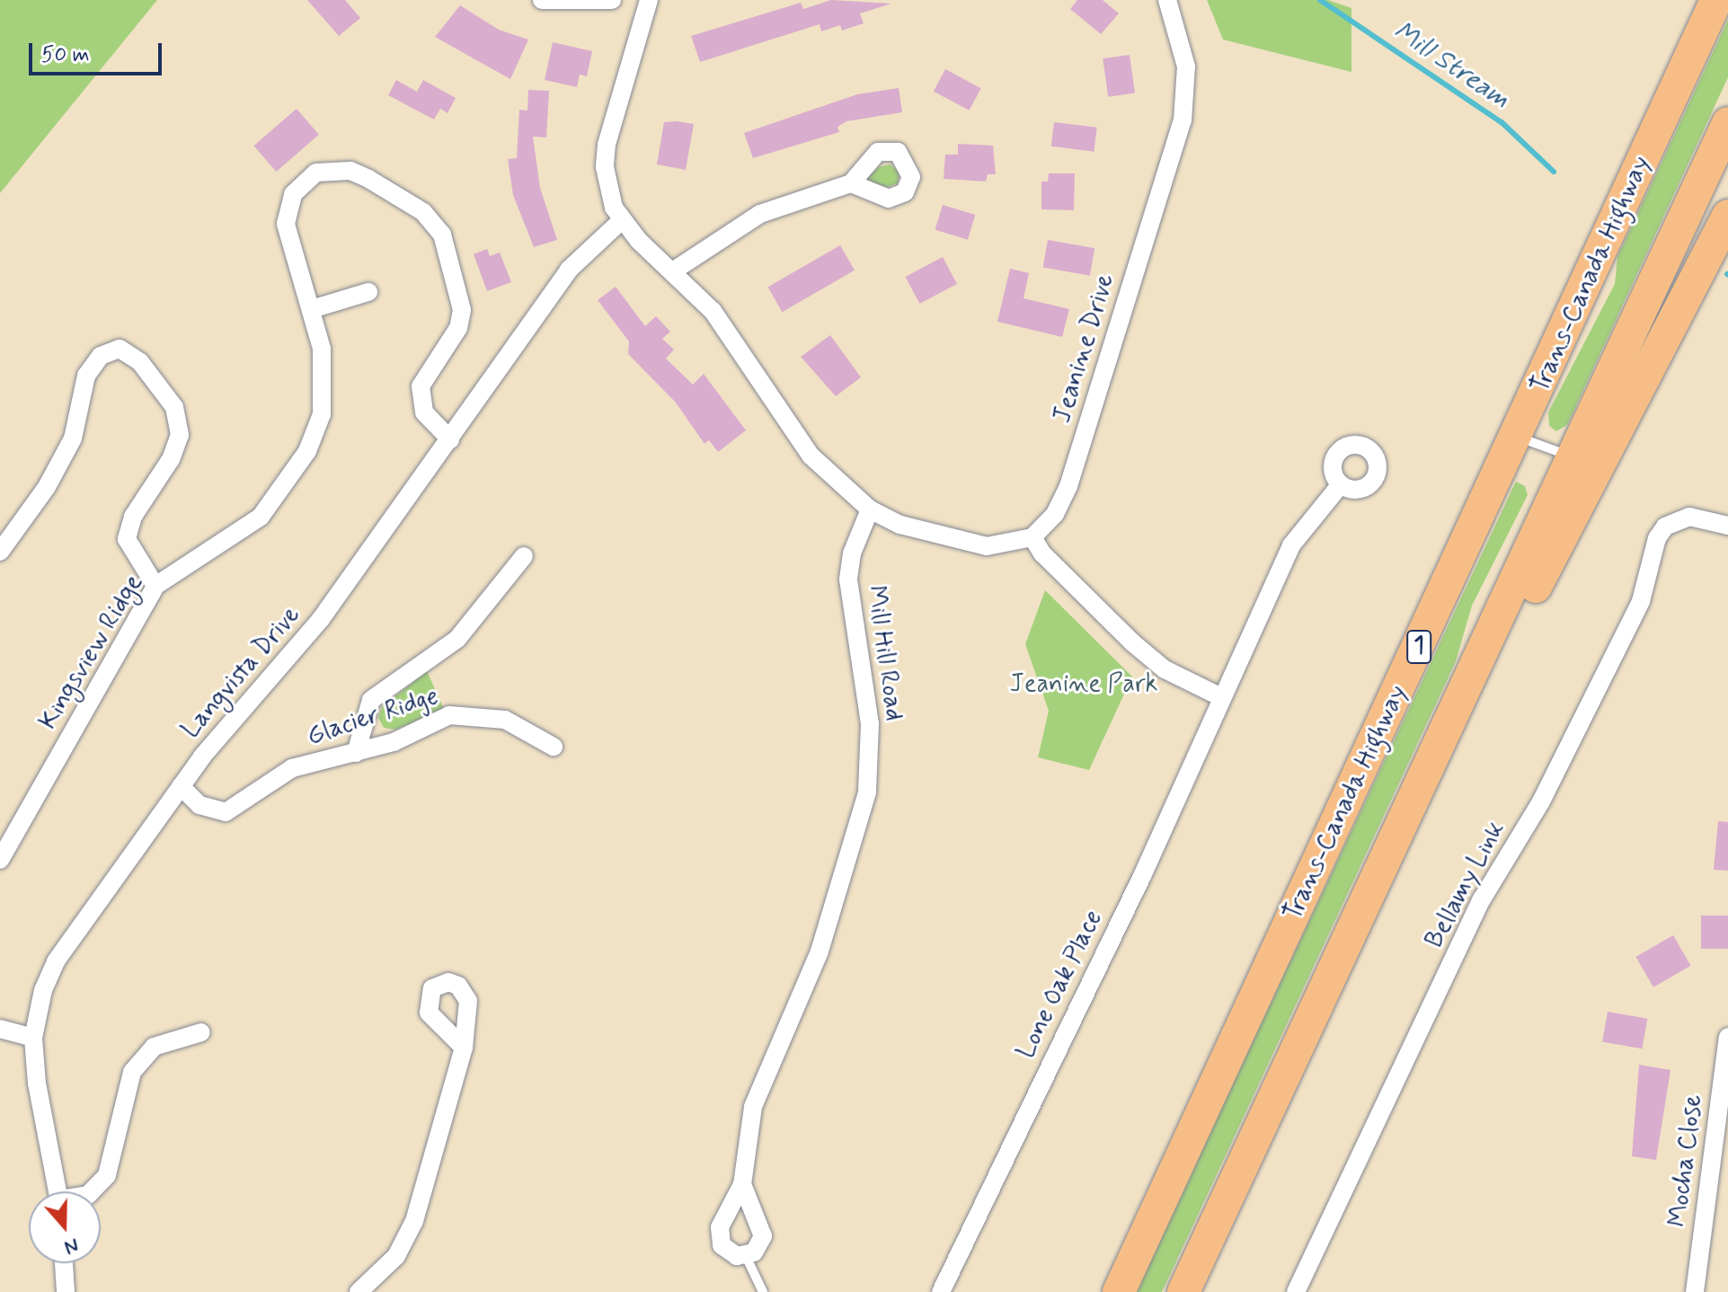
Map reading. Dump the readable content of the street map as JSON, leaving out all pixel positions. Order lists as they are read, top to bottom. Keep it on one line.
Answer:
{"streets":{"highway":["Trans-Canada Highway","1"],"street":["Jeanine Drive","Kingsview Ridge","Mill Hill Road","Langvista Drive","Glacier Ridge","Bellamy Link","Lone Oak Place","Mocha Close"]},"crossings":[["Kingsview Ridge","Langvista Drive"],["Langvista Drive","Glacier Ridge"]],"water":["Mill Stream"],"parks":["Jeanine Park"],"scale_bar":"50 m","north":"bottom"}
